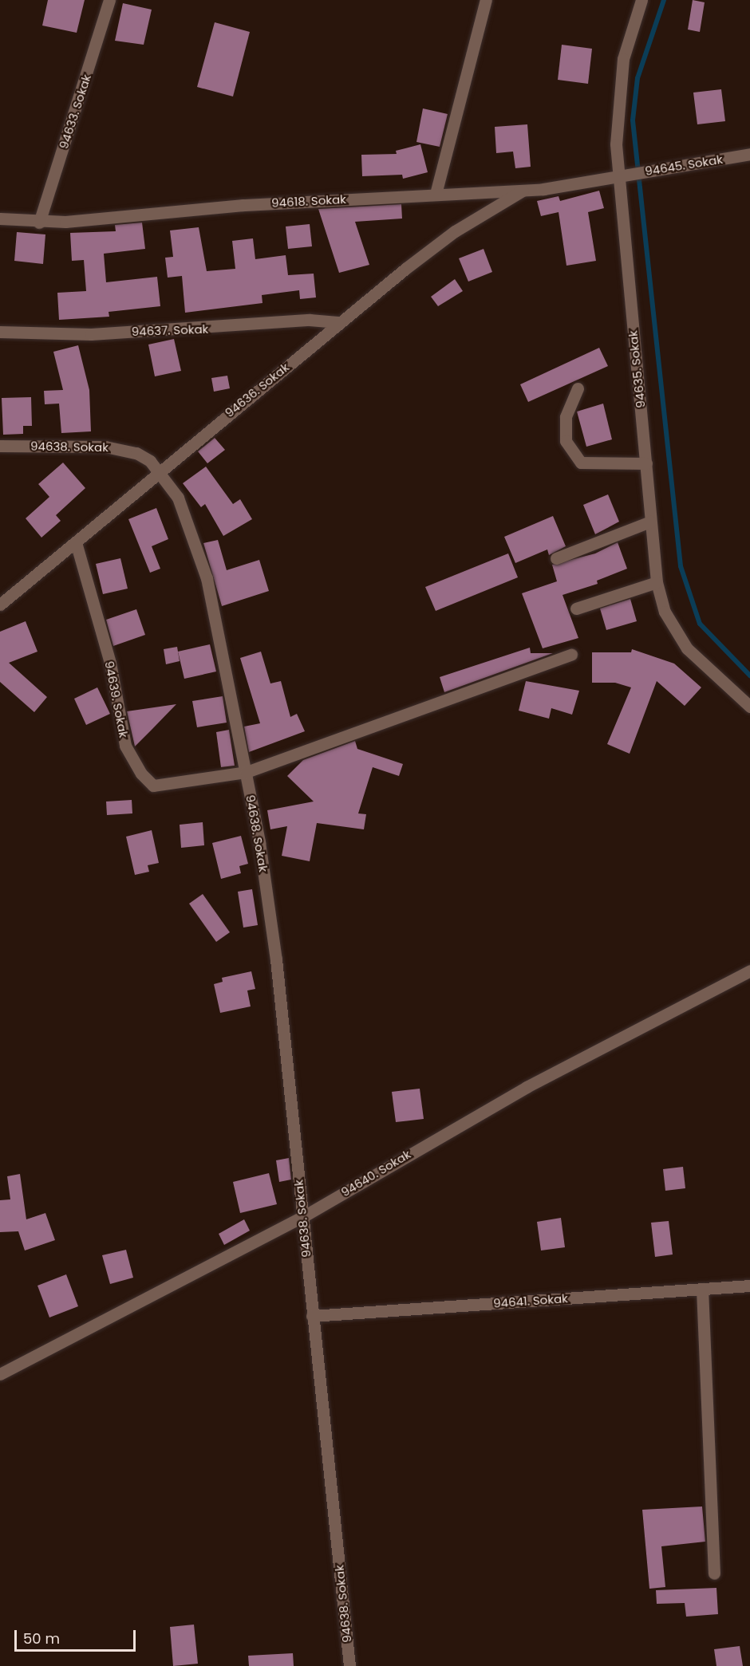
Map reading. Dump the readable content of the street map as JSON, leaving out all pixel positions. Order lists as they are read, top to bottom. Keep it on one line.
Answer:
{"streets":{"street":["94633. Sokak","94645. Sokak","94618. Sokak","94637. Sokak","94635. Sokak","94636. Sokak","94638. Sokak","94639. Sokak","94640. Sokak","94641. Sokak"]},"crossings":[["94633. Sokak","94618. Sokak"],["94645. Sokak","94618. Sokak"],["94645. Sokak","94635. Sokak"],["94618. Sokak","94635. Sokak"],["94618. Sokak","94636. Sokak"],["94637. Sokak","94636. Sokak"],["94636. Sokak","94638. Sokak"],["94636. Sokak","94639. Sokak"],["94638. Sokak","94639. Sokak"],["94638. Sokak","94640. Sokak"],["94638. Sokak","94641. Sokak"]],"scale_bar":"50 m"}
